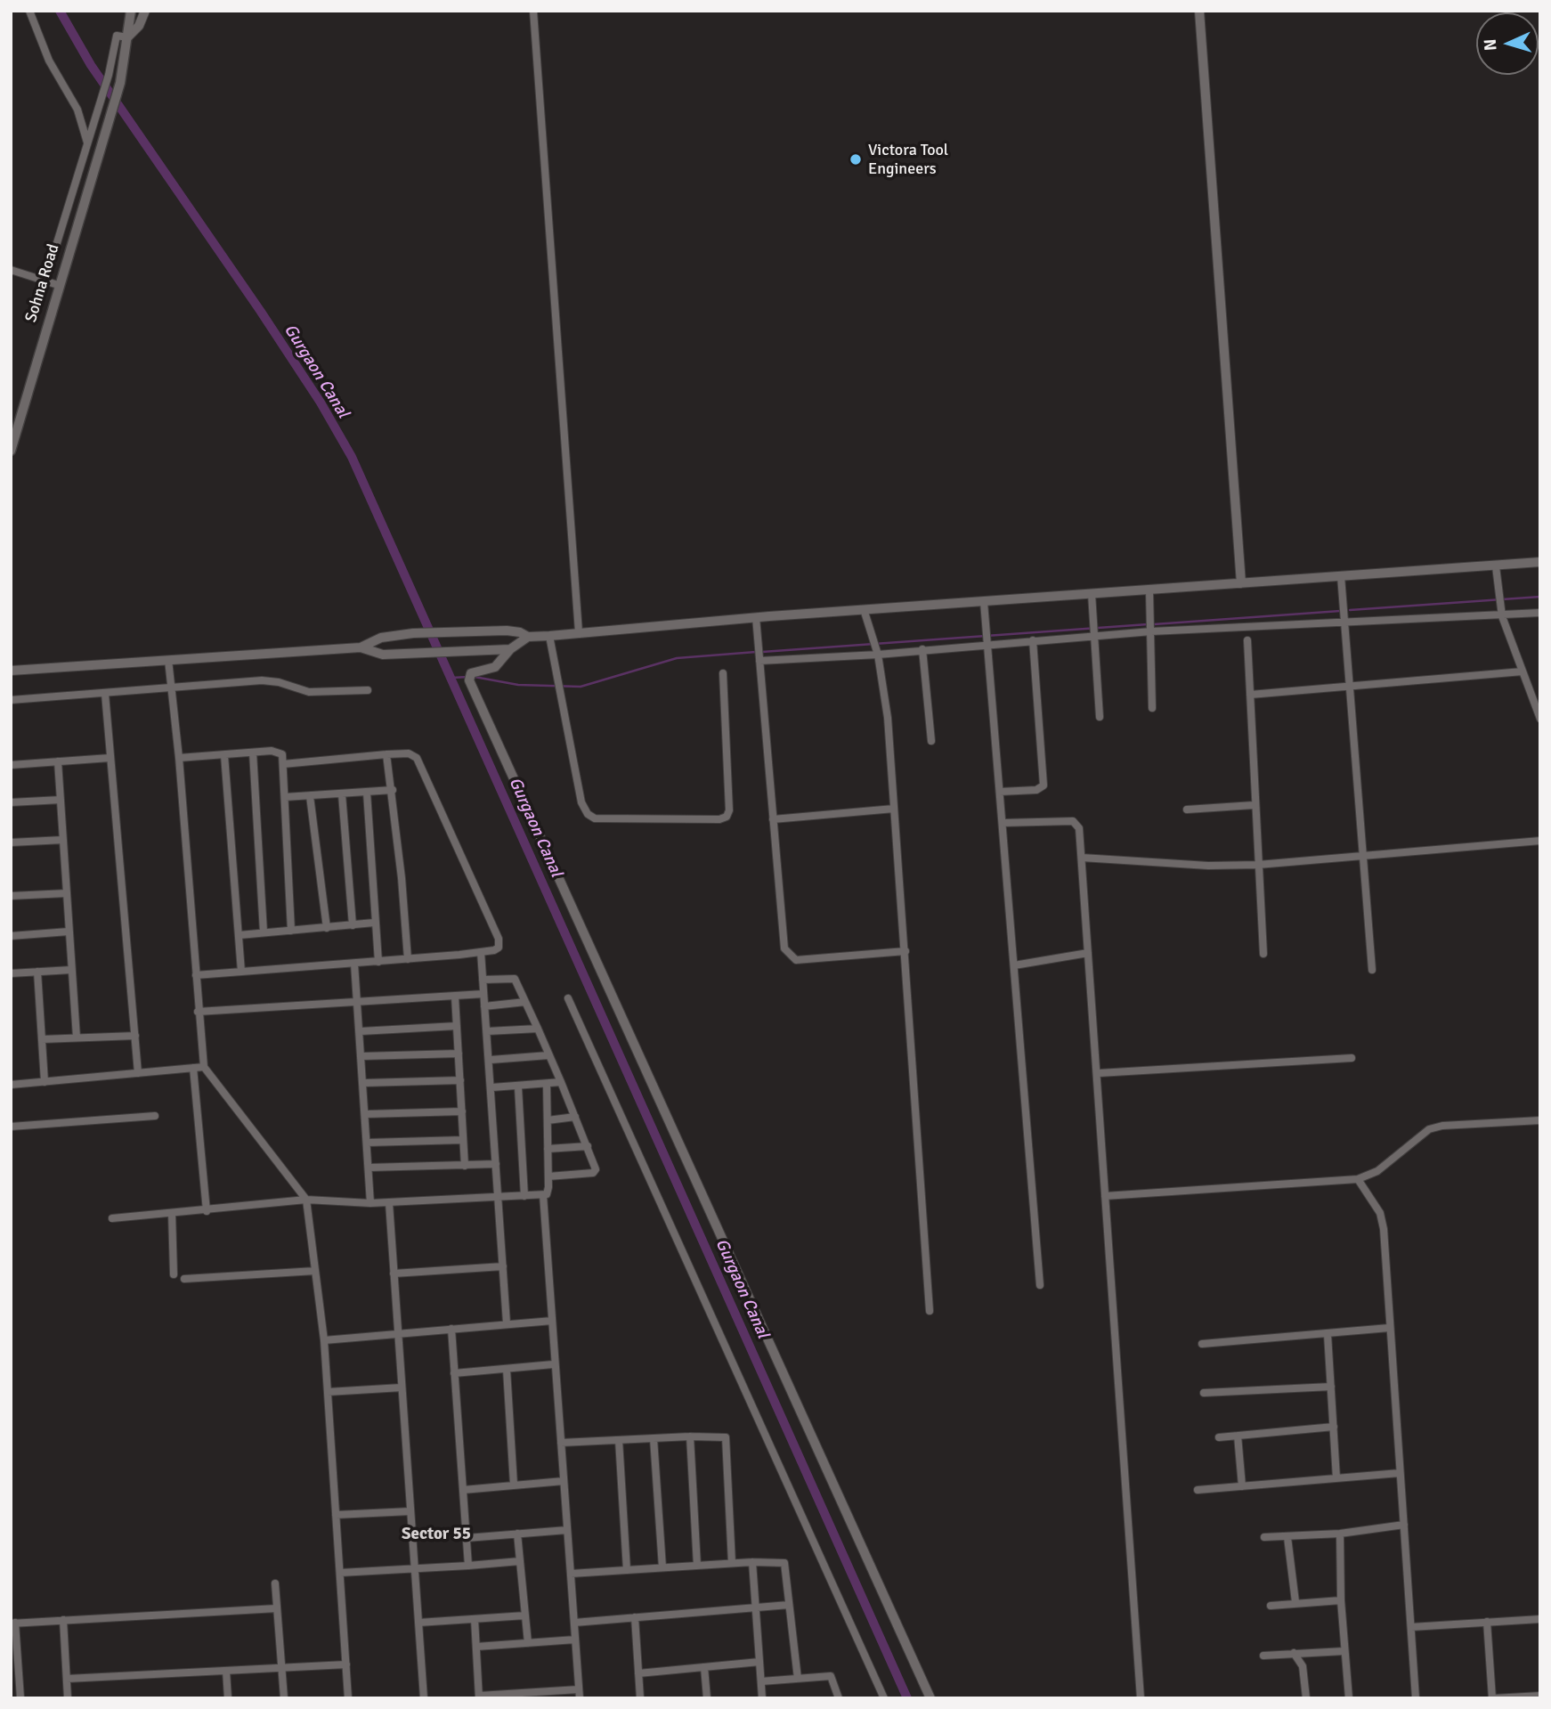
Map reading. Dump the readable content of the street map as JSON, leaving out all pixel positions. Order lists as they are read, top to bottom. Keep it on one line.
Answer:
{"streets":{"main road":["Sohna Road"]},"districts":["Sector 55"],"water":["Gurgaon Canal"],"places":["Victora Tool Engineers"],"north":"left"}
